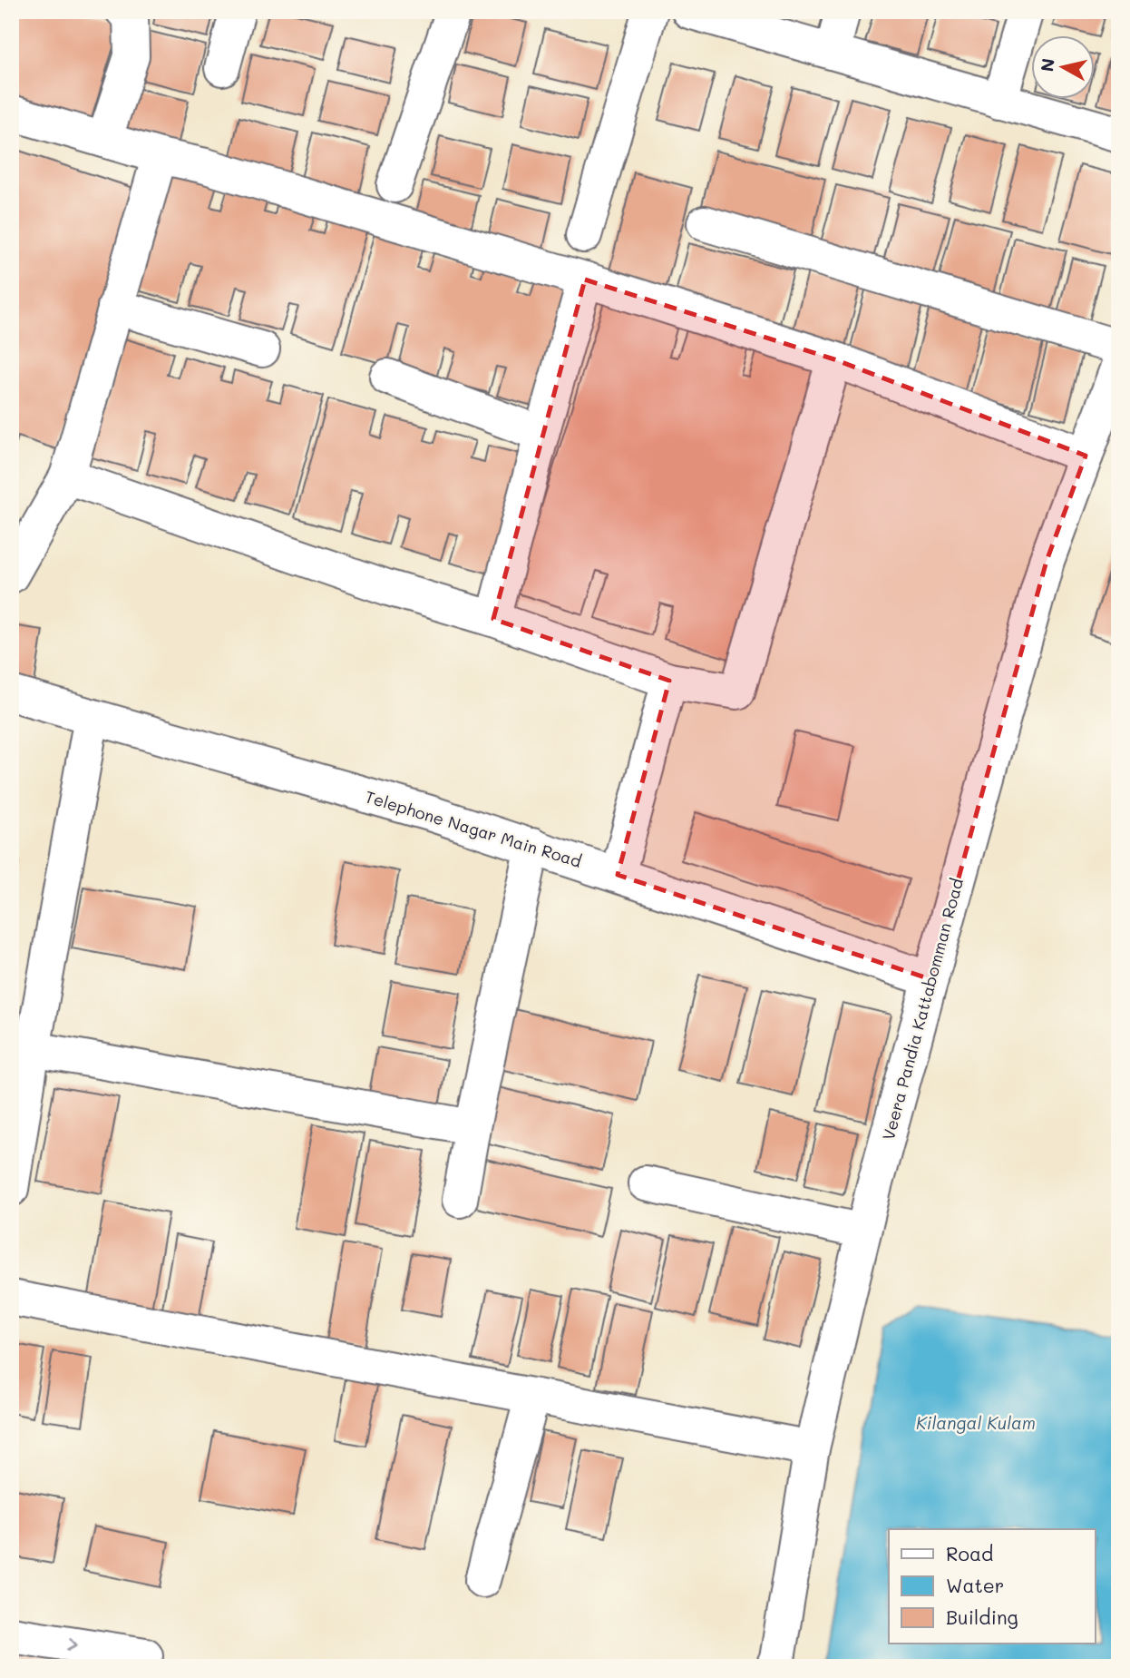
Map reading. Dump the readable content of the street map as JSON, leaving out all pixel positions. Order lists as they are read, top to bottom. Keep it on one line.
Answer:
{"streets":{"street":["Telephone Nagar Main Road","Veera Pandia Kattabomman Road"]},"crossings":[["Telephone Nagar Main Road","Veera Pandia Kattabomman Road"]],"water":["Kilangal Kulam"],"legend":["Road","Water","Building"],"north":"left"}
